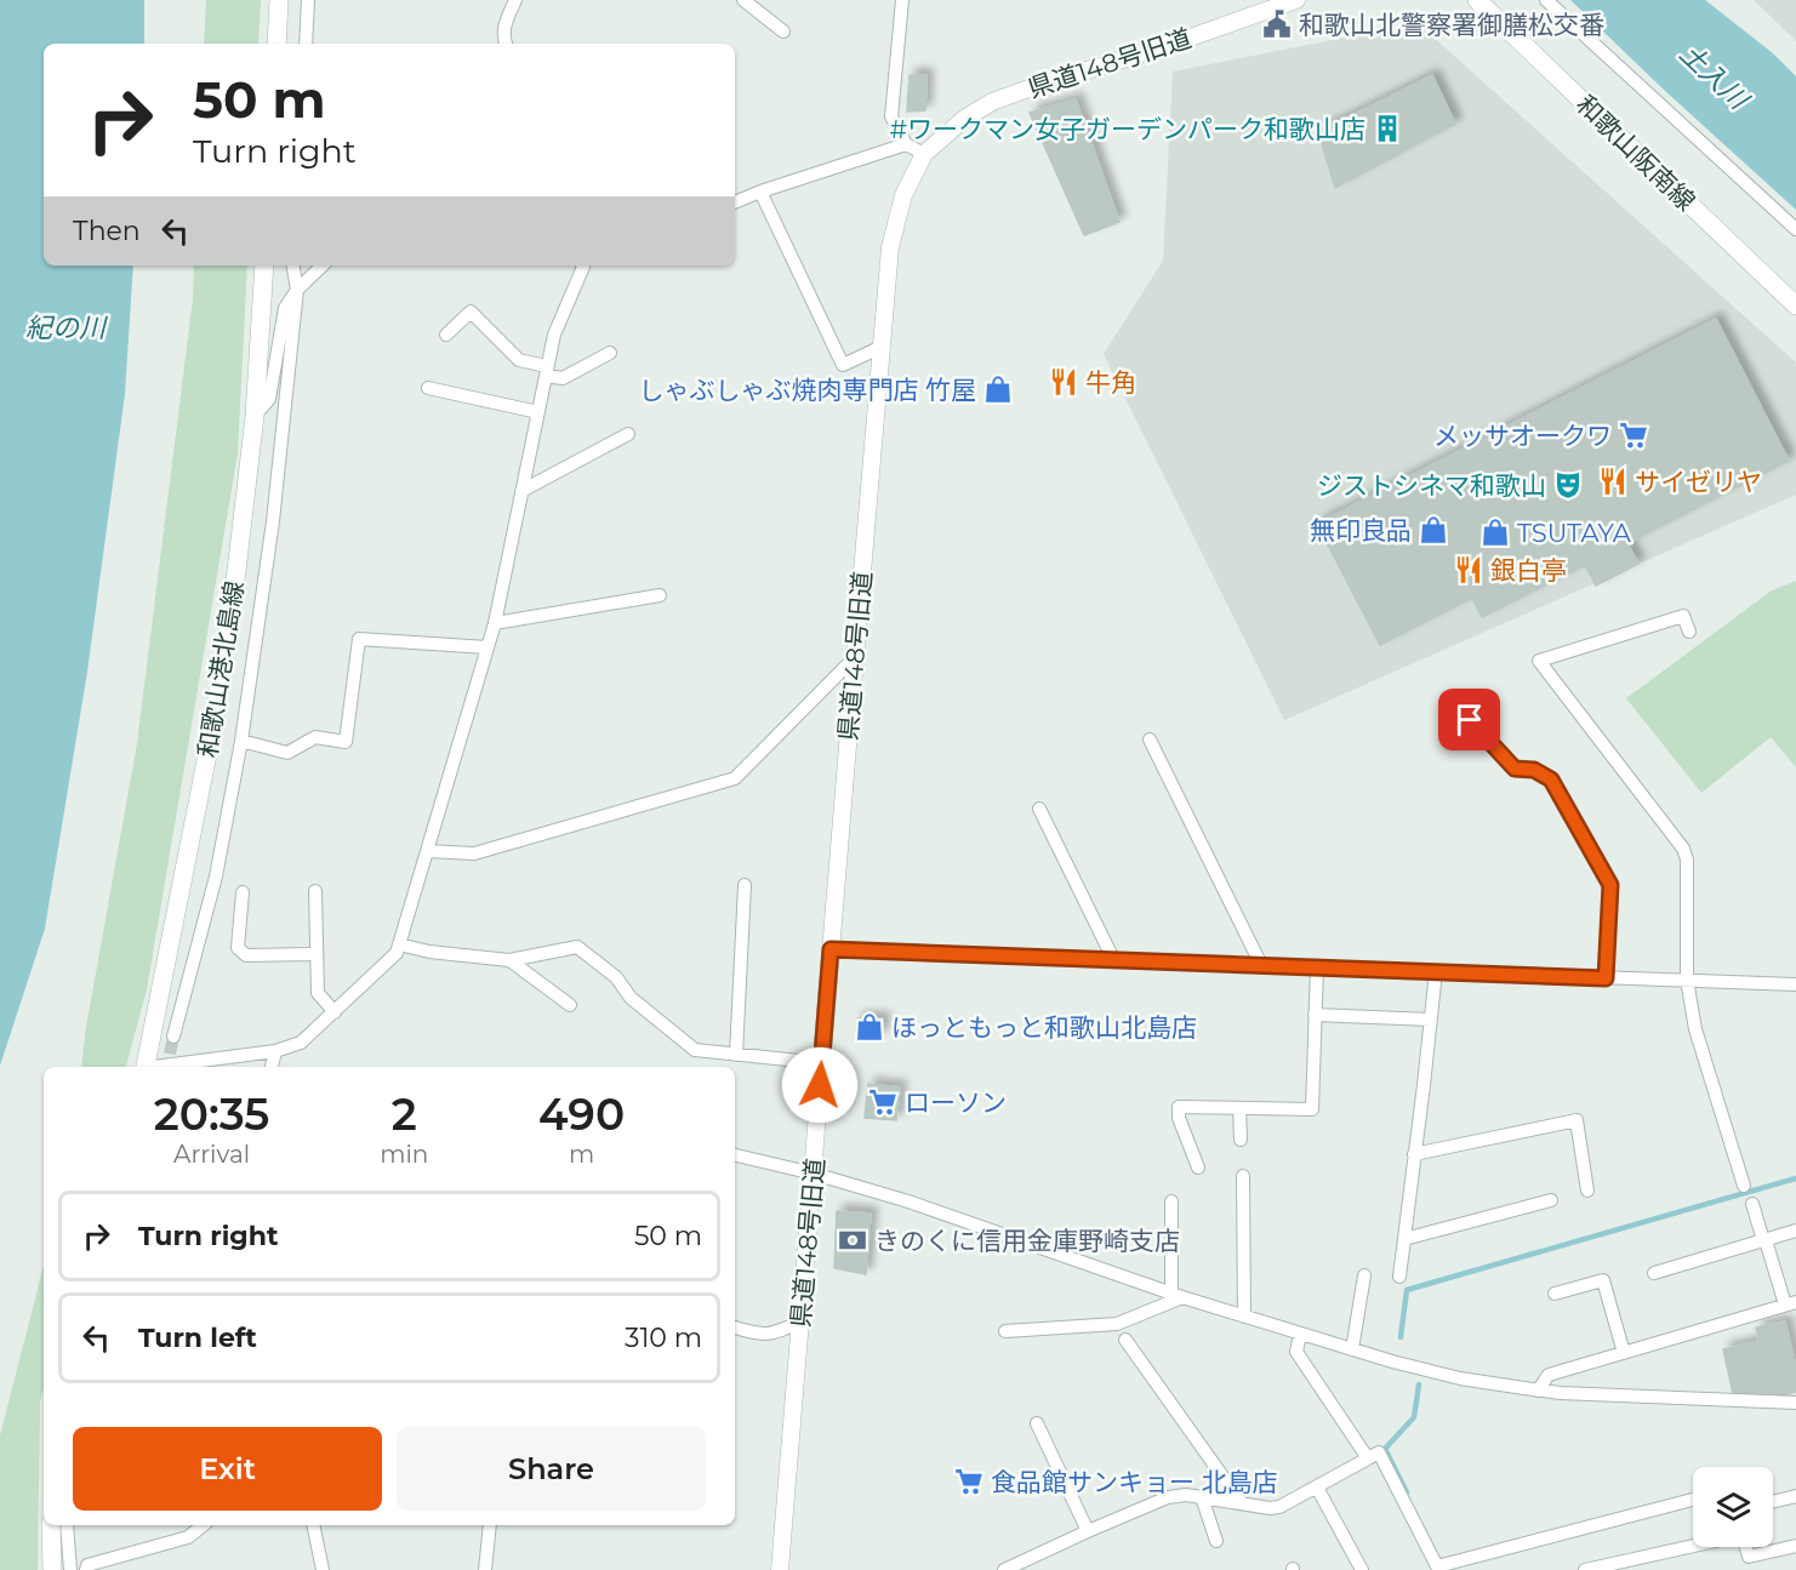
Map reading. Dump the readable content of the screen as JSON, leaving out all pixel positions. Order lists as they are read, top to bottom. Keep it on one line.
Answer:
{"streets":{"main road":["和歌山阪南線","和歌山港北島線"],"street":["県道148号旧道"]},"water":["土入川","紀の川"],"places":{"public building":["和歌山北警察署御膳松交番"],"building":["#ワークマン女子ガーデンパーク和歌山店"],"restaurant":["牛角","サイゼリヤ","銀白亭"],"shop":["しゃぶしゃぶ焼肉専門店 竹屋","無印良品","TSUTAYA","ほっともっと和歌山北島店"],"supermarket":["メッサオークワ","ローソン","食品館サンキョー 北島店"],"theatre":["ジストシネマ和歌山"],"bank":["きのくに信用金庫野崎支店"]},"page":{"turn":["50 m","Turn right"],"then":"Then","eta":["20:35","Arrival","2","min","490","m"],"list":[{"name":"Turn right","value":"50 m"},{"name":"Turn left","value":"310 m"}],"buttons":["Exit","Share"]}}
